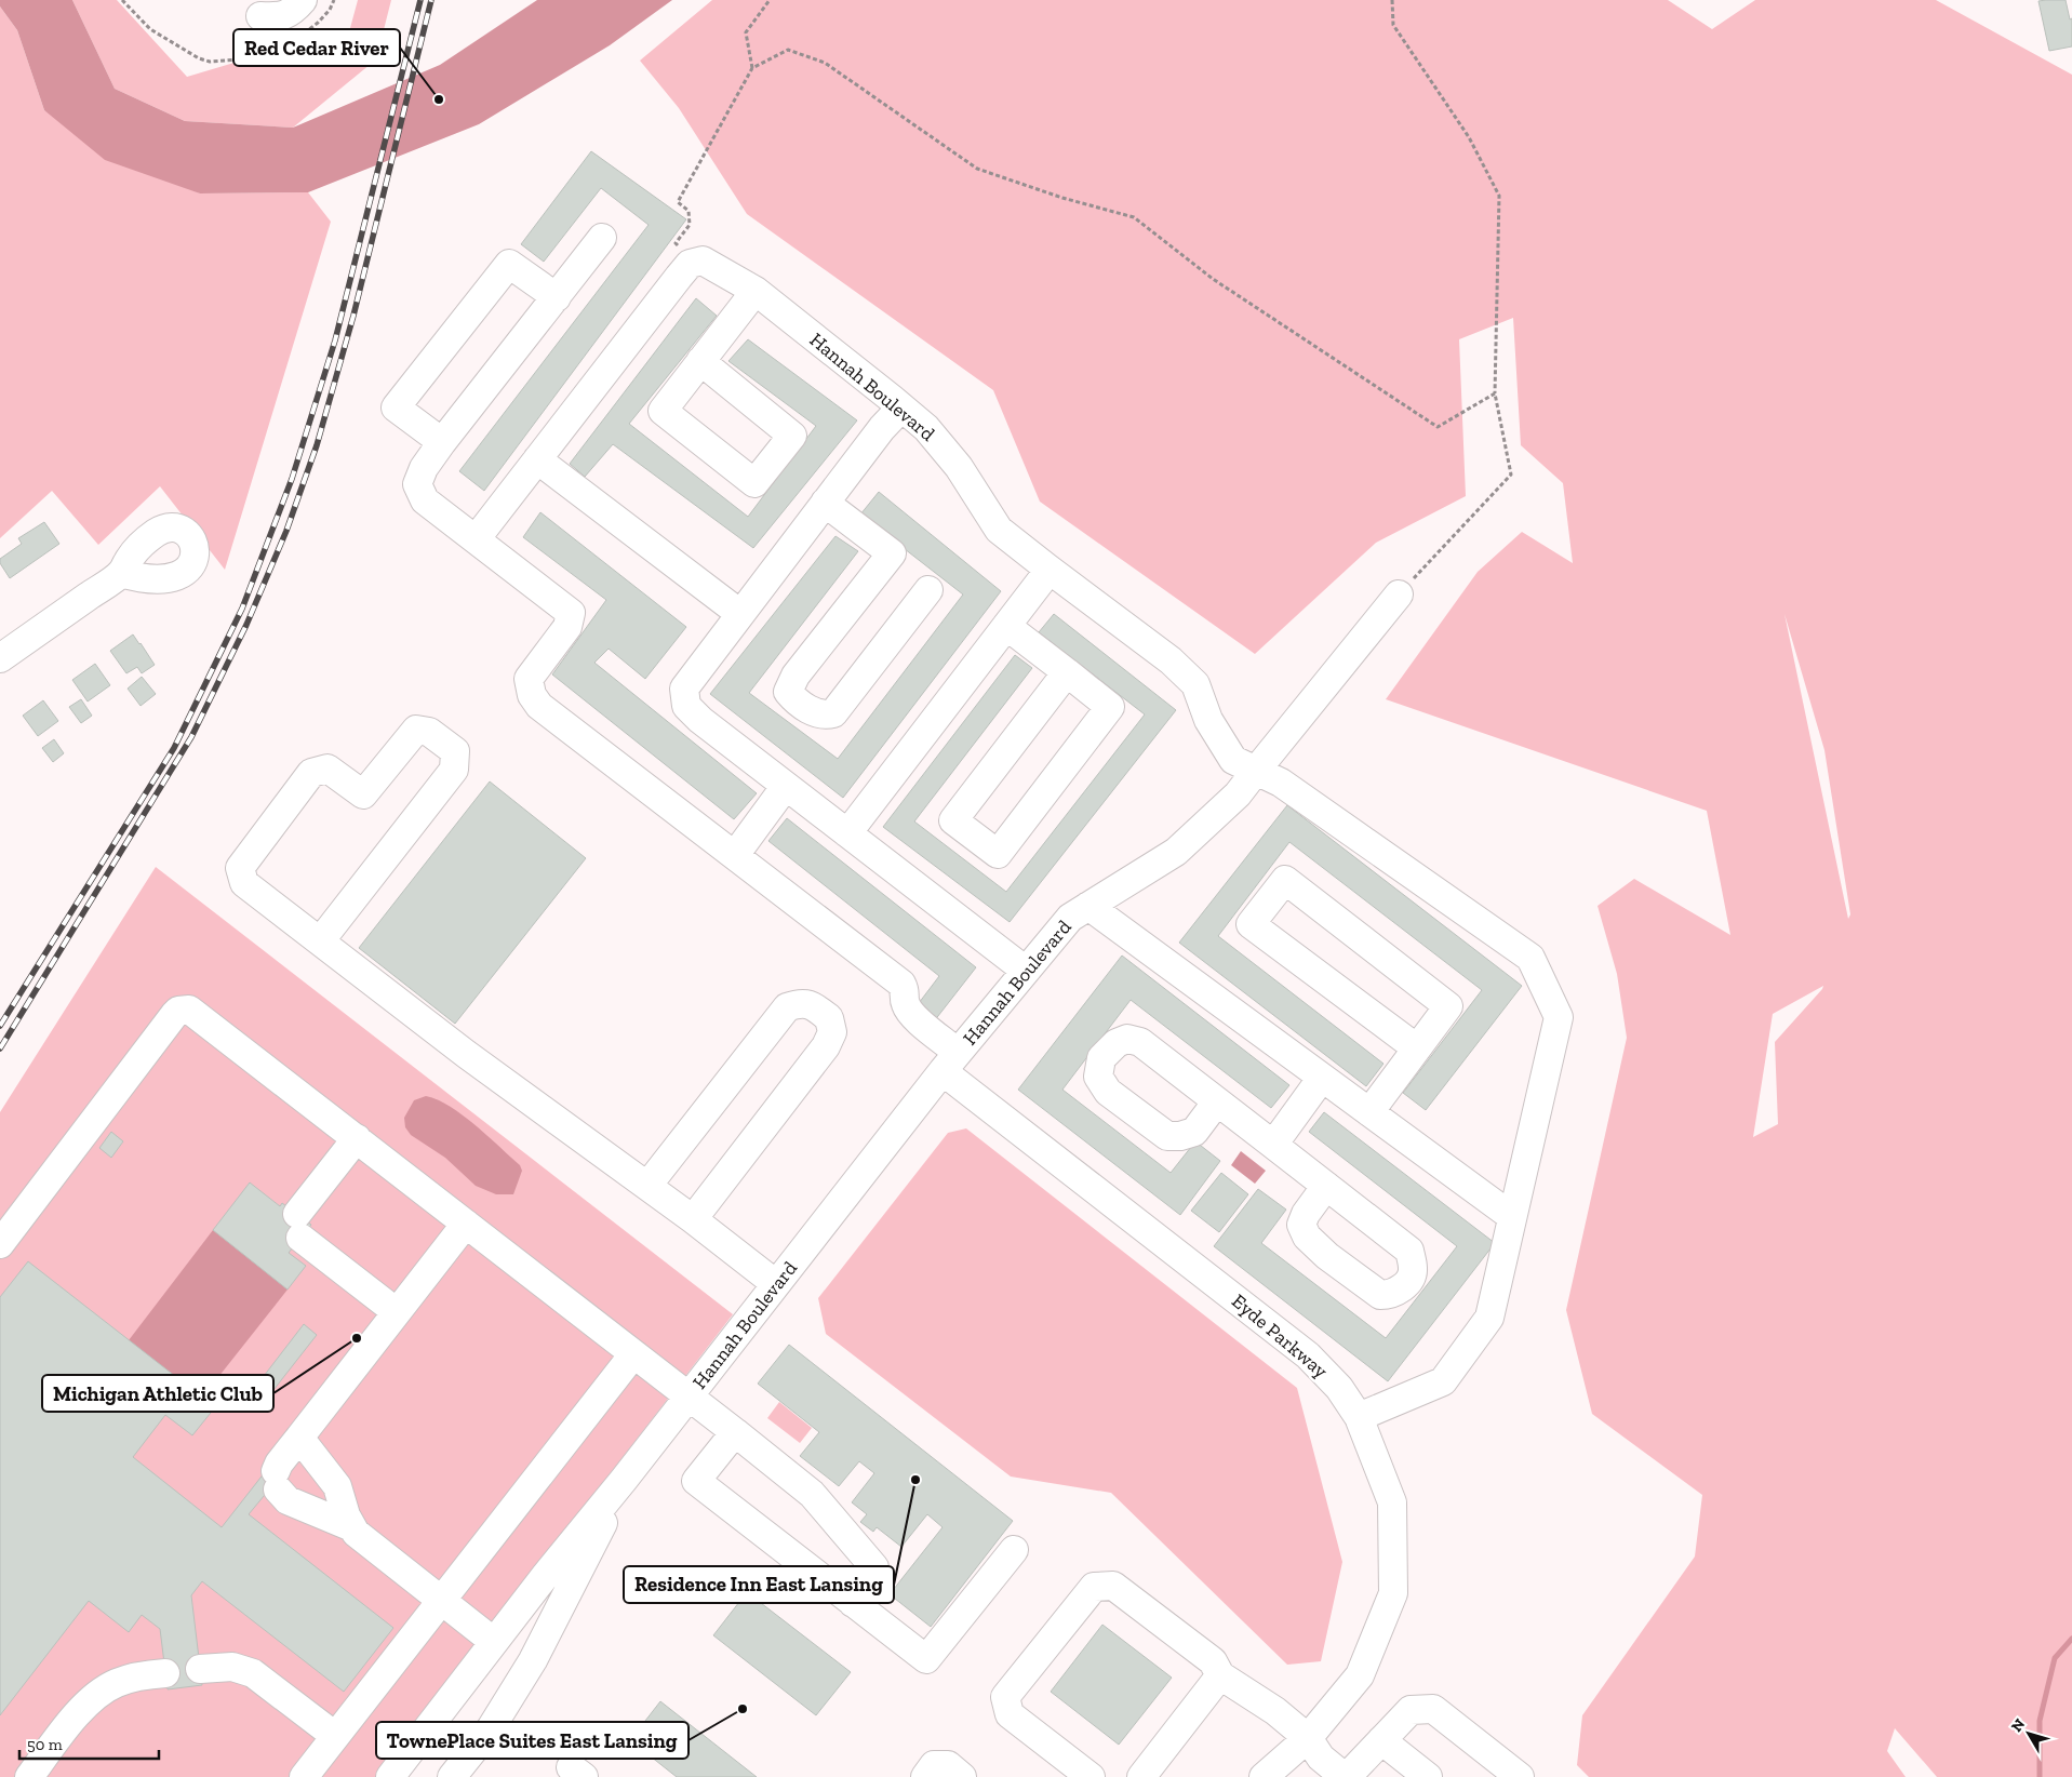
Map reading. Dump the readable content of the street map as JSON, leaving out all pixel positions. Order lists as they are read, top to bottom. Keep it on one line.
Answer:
{"streets":{"street":["Hannah Boulevard","Eyde Parkway"]},"crossings":[["Hannah Boulevard","Eyde Parkway"]],"places":["Red Cedar River","Michigan Athletic Club","Residence Inn East Lansing","TownePlace Suites East Lansing"],"scale_bar":"50 m","north":"top left"}
